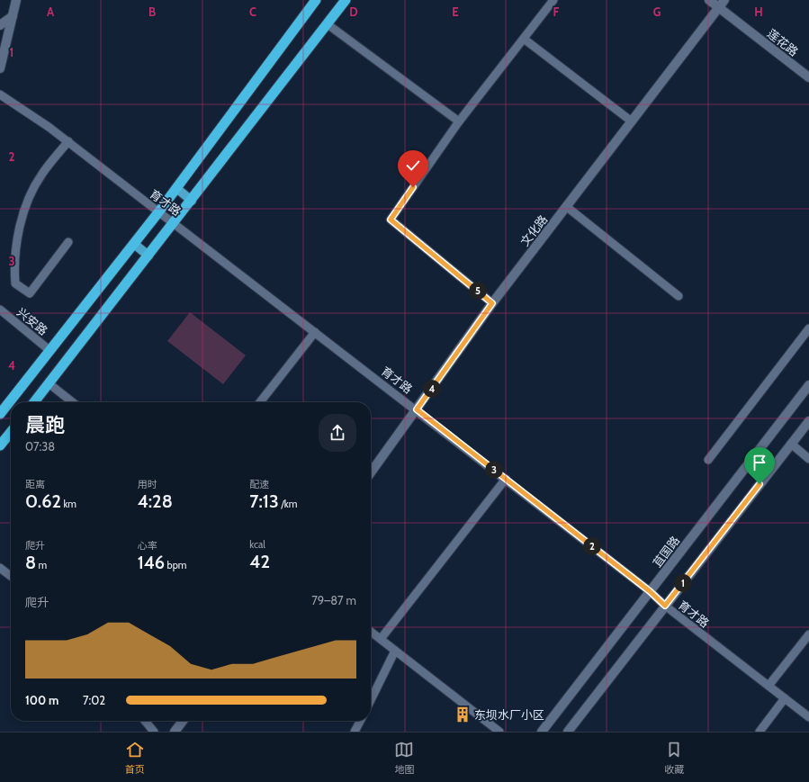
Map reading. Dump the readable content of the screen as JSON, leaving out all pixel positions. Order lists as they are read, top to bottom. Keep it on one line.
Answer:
{"streets":{"street":["莲花路","育才路","文化路","兴安路","苴国路"]},"crossings":[["莲花路","文化路"],["育才路","文化路"],["育才路","苴国路"]],"places":{"building":["东坝水厂小区"]},"page":{"pins":["5","4","3","2","1"],"heading":["晨跑","07:38"],"stats":[["距离","0.62 km"],["用时","4:28"],["配速","7:13 /km"],["爬升","8 m"],["心率","146 bpm"],["kcal","42"]],"chart":["爬升","79–87 m"],"list":[{"name":"100 m","note":"7:02"}],"tabs":["首页","地图","收藏"]},"grid":{"columns":["A","B","C","D","E","F","G","H"],"rows":["1","2","3","4"]}}
